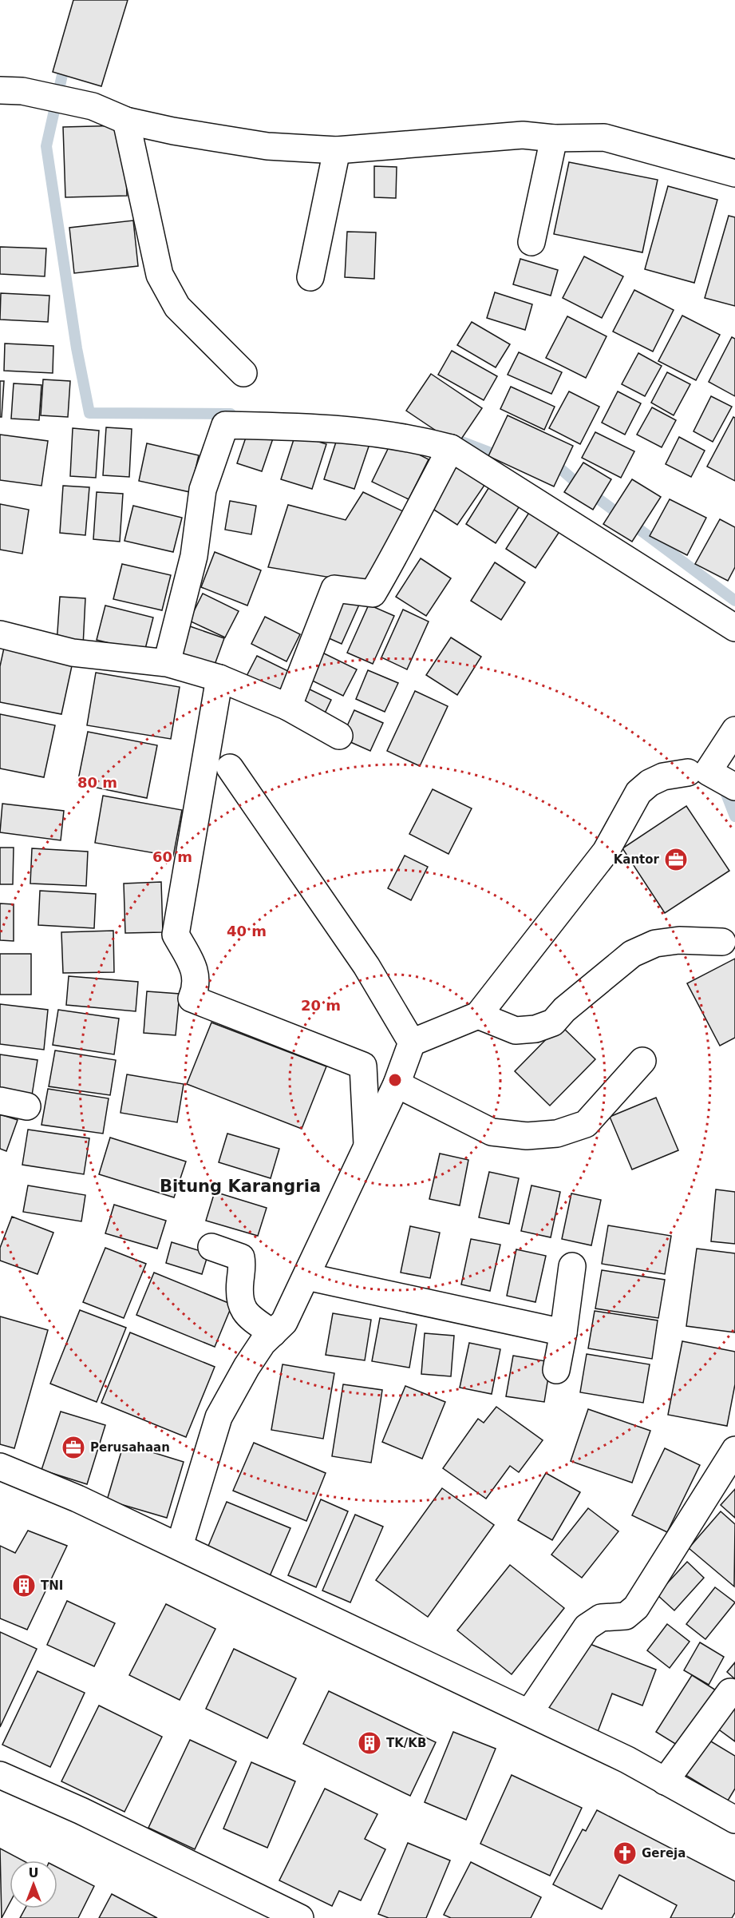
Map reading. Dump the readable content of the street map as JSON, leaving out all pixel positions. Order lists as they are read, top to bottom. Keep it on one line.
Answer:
{"districts":["Bitung Karangria"],"places":{"office":["Kantor","Perusahaan"],"building":["TNI","TK/KB"],"church":["Gereja"]},"north":"top","rings":["80 m","60 m","40 m","20 m"]}
